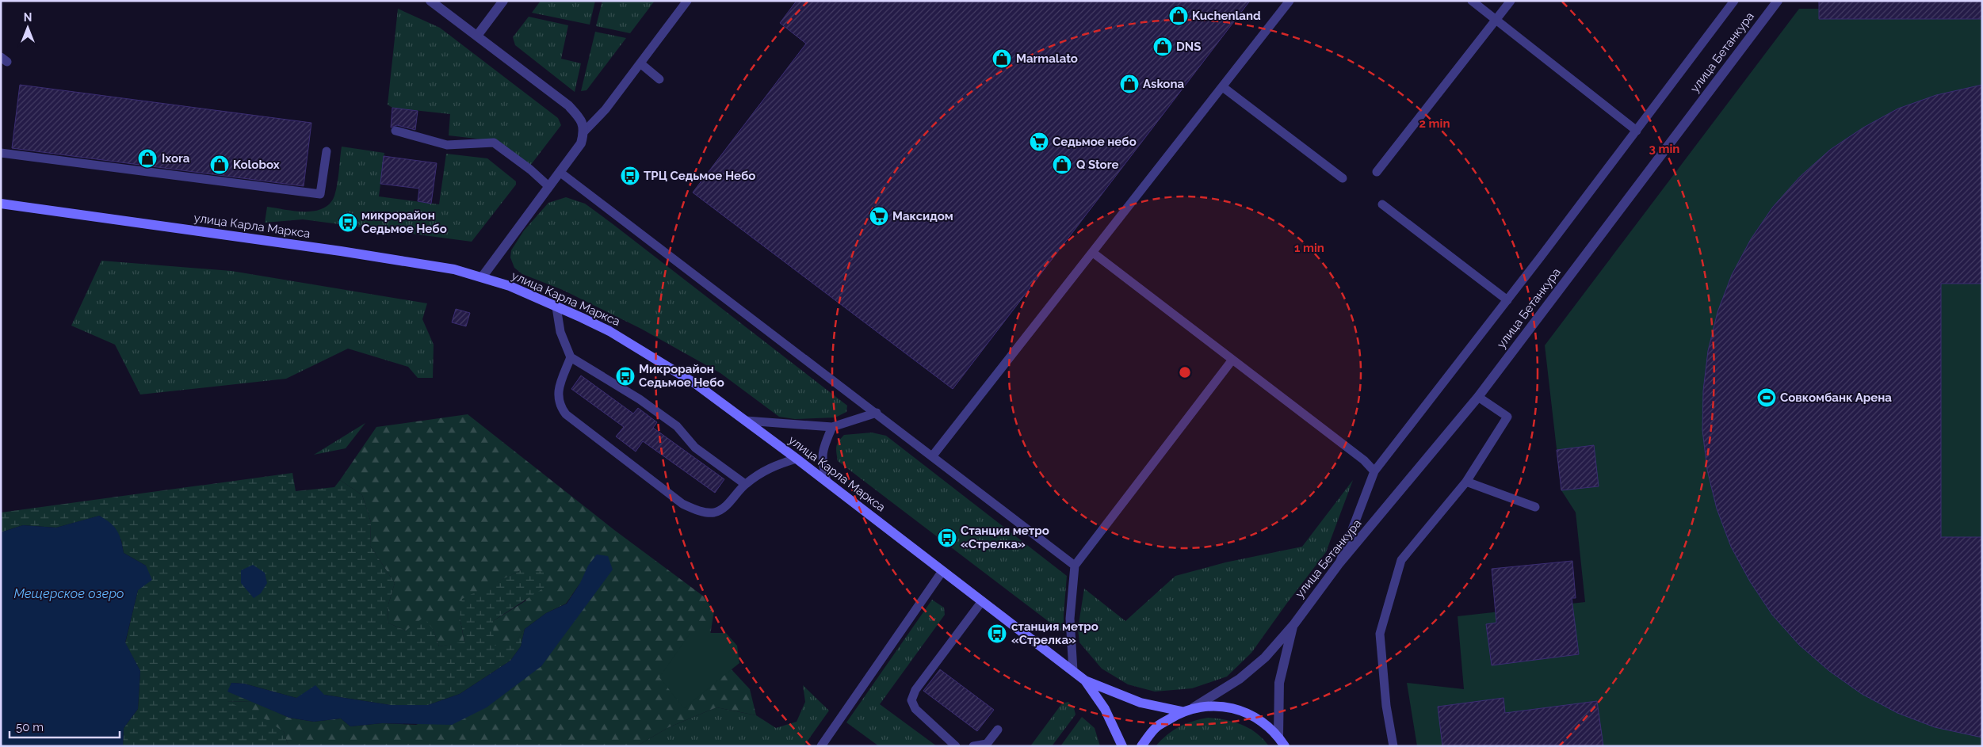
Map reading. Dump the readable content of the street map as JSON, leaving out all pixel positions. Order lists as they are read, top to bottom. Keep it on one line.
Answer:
{"streets":{"main road":["улица Карла Маркса"],"street":["улица Бетанкура"]},"water":["Мещерское озеро"],"places":{"shop":["Kuchenland","DNS","Marmalato","Askona","Ixora","Kolobox","Q Store"],"supermarket":["Седьмое небо","Максидом"],"bus stop":["ТРЦ Седьмое Небо","микрорайон Седьмое Небо","Микрорайон Седьмое Небо","Станция метро «Стрелка»","станция метро «Стрелка»"],"sports":["Совкомбанк Арена"]},"scale_bar":"50 m","north":"top","rings":["2 min","3 min","1 min"]}
